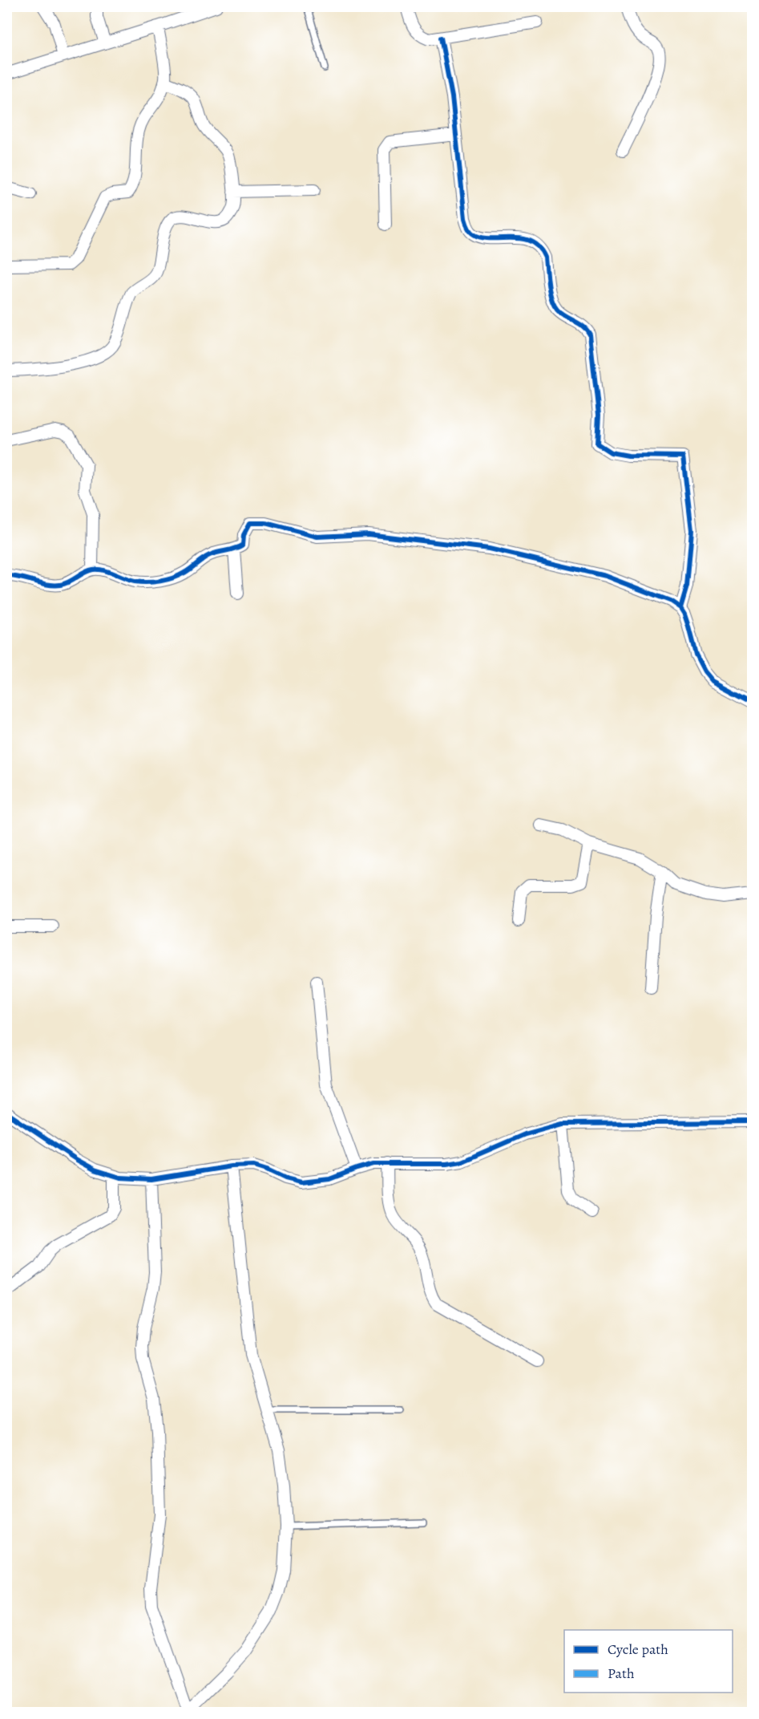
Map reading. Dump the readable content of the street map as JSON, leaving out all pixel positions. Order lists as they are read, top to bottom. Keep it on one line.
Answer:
{"legend":["Cycle path","Path"]}
